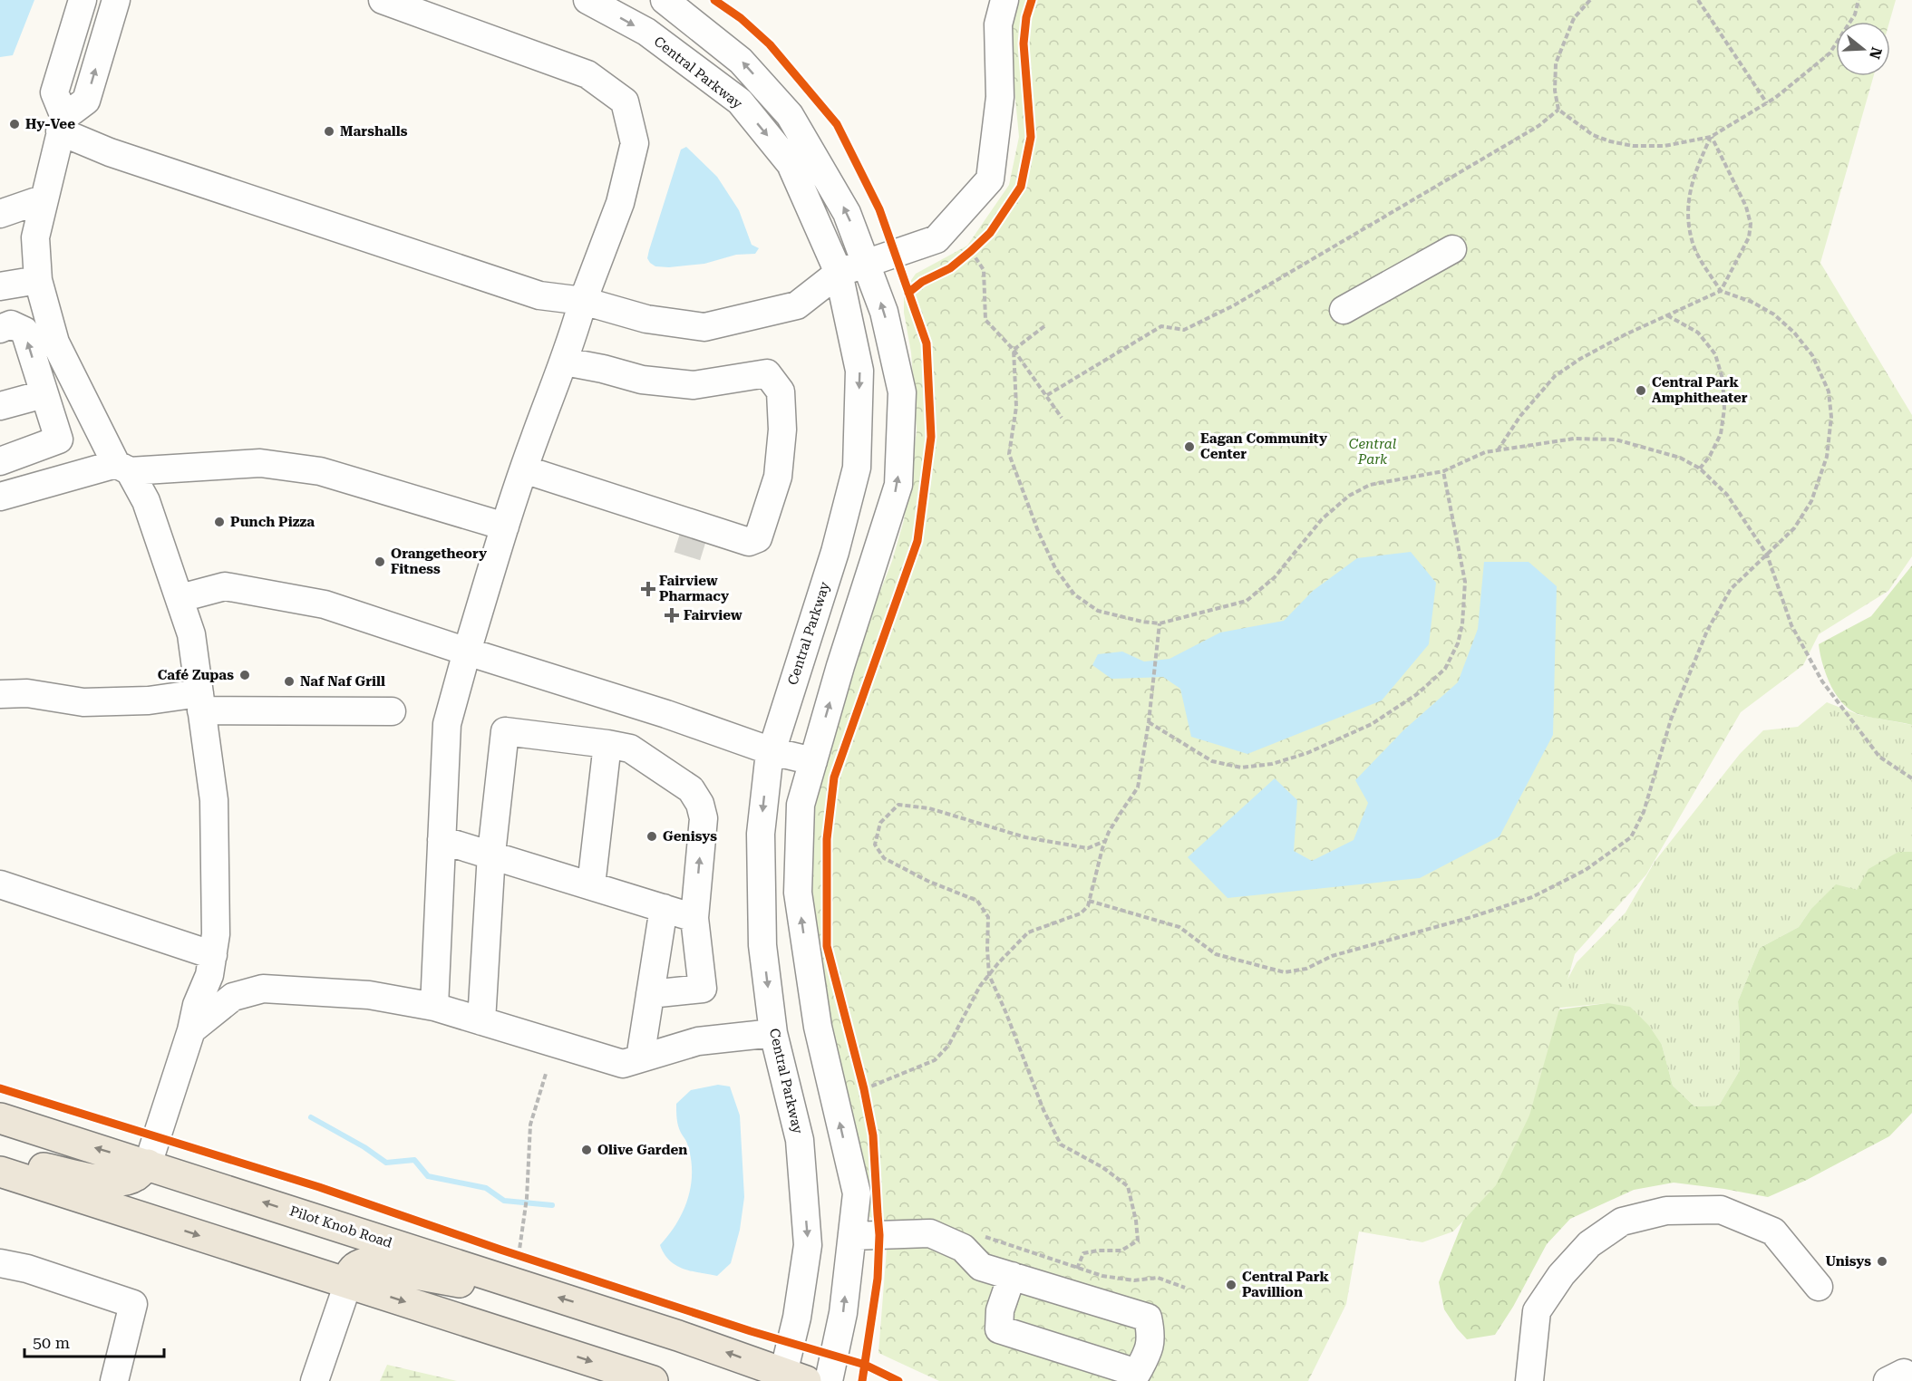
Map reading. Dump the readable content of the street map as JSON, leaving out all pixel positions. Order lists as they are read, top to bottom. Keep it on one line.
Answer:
{"streets":{"main road":["Pilot Knob Road"],"street":["Central Parkway"]},"crossings":[["Central Parkway","Pilot Knob Road"]],"parks":["Central Park"],"places":{"other":["Hy-Vee","Marshalls","Central Park Amphitheater","Eagan Community Center","Punch Pizza","Orangetheory Fitness","Café Zupas","Naf Naf Grill","Genisys","Olive Garden","Unisys","Central Park Pavillion"],"health":["Fairview Pharmacy","Fairview"]},"scale_bar":"50 m","north":"right"}
